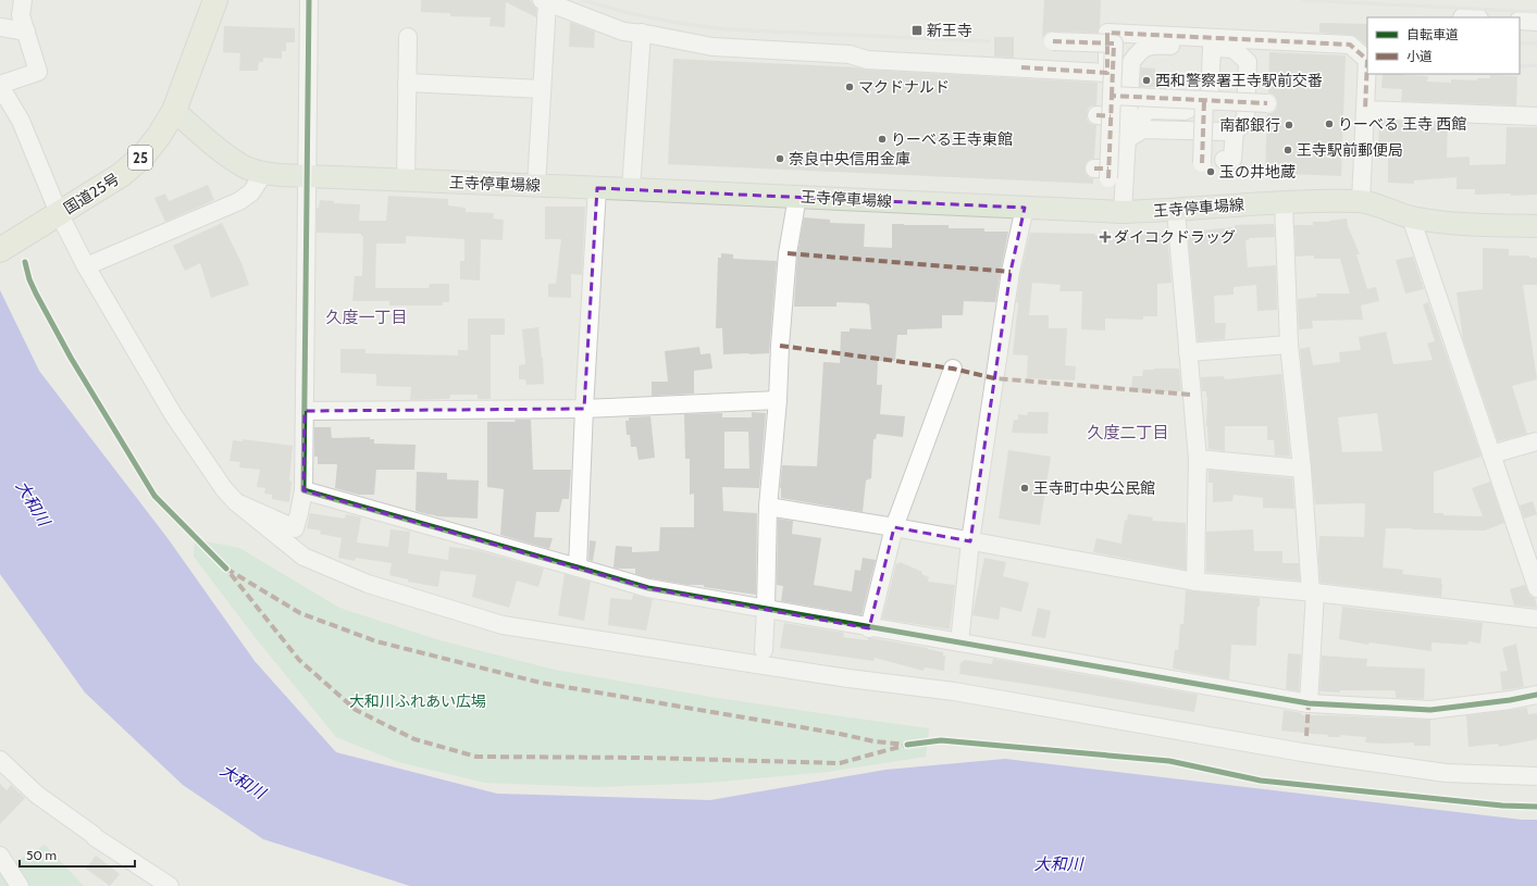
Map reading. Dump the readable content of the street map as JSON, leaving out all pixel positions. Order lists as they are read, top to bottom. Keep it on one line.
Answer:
{"streets":{"highway":["25","国道25号"],"main road":["王寺停車場線"]},"crossings":[["王寺停車場線","国道25号"]],"districts":["久度一丁目","久度二丁目"],"water":["大和川"],"parks":["大和川ふれあい広場"],"places":{"transit":["新王寺"],"other":["西和警察署王寺駅前交番","マクドナルド","りーべる 王寺 西館","南都銀行","りーべる王寺東館","王寺駅前郵便局","奈良中央信用金庫","玉の井地蔵","王寺町中央公民館"],"health":["ダイコクドラッグ"]},"legend":["自転車道","小道"],"scale_bar":"50 m"}
